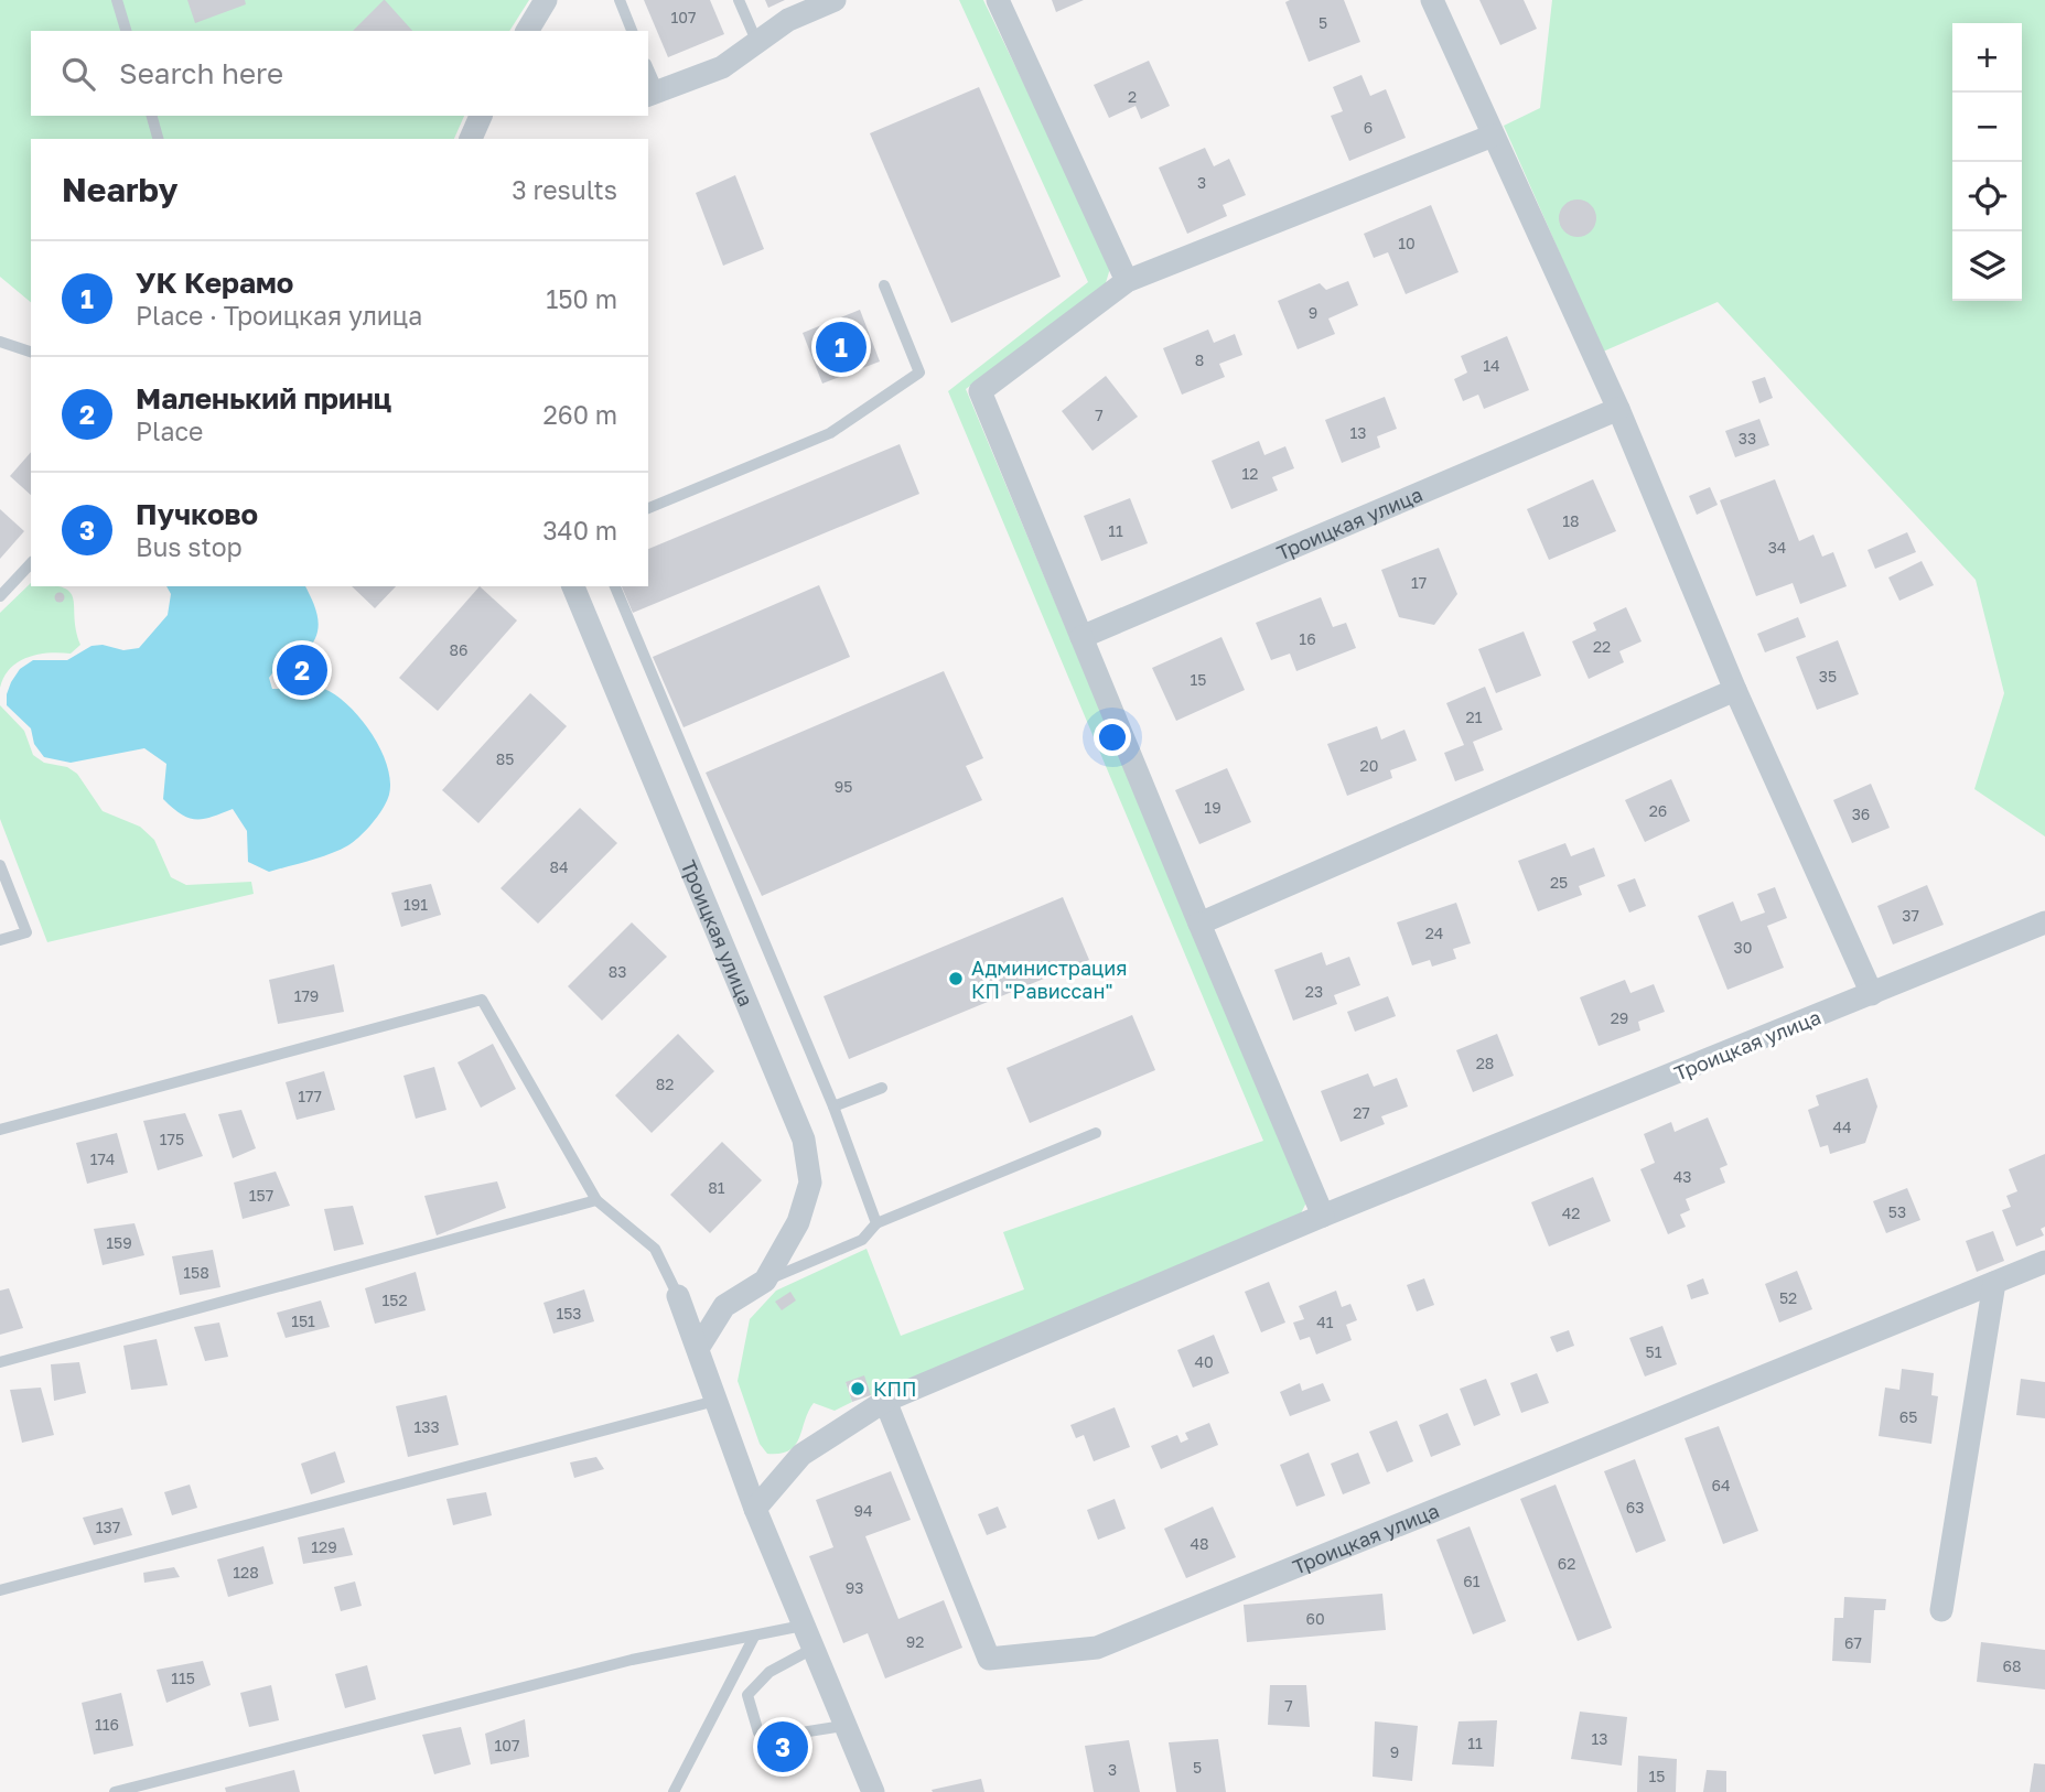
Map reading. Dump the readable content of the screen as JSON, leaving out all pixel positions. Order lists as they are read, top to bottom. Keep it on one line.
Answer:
{"streets":{"street":["Троицкая улица"]},"places":["Администрация КП \"Рависсан\"","КПП"],"house_numbers":["107","5","2","6","3","10","9","8","14","7","13","33","12","18","11","34","17","16","22","86","35","15","21","85","20","95","19","26","36","84","25","191","37","24","30","83","23","179","29","28","82","177","27","44","175","174","43","81","157","53","42","159","158","52","152","153","151","41","51","40","65","133","64","63","94","137","48","129","62","128","61","93","60","92","67","68","115","7","116","13","11","107","9","5","3","15"],"page":{"map_buttons":["+","−"],"search":"Search here","heading":["Nearby","3 results"],"list":[{"mark":"1","name":"УК Керамо","note":"Place · Троицкая улица","value":"150 m"},{"mark":"2","name":"Маленький принц","note":"Place","value":"260 m"},{"mark":"3","name":"Пучково","note":"Bus stop","value":"340 m"}],"pins":["1","2","3"]}}
